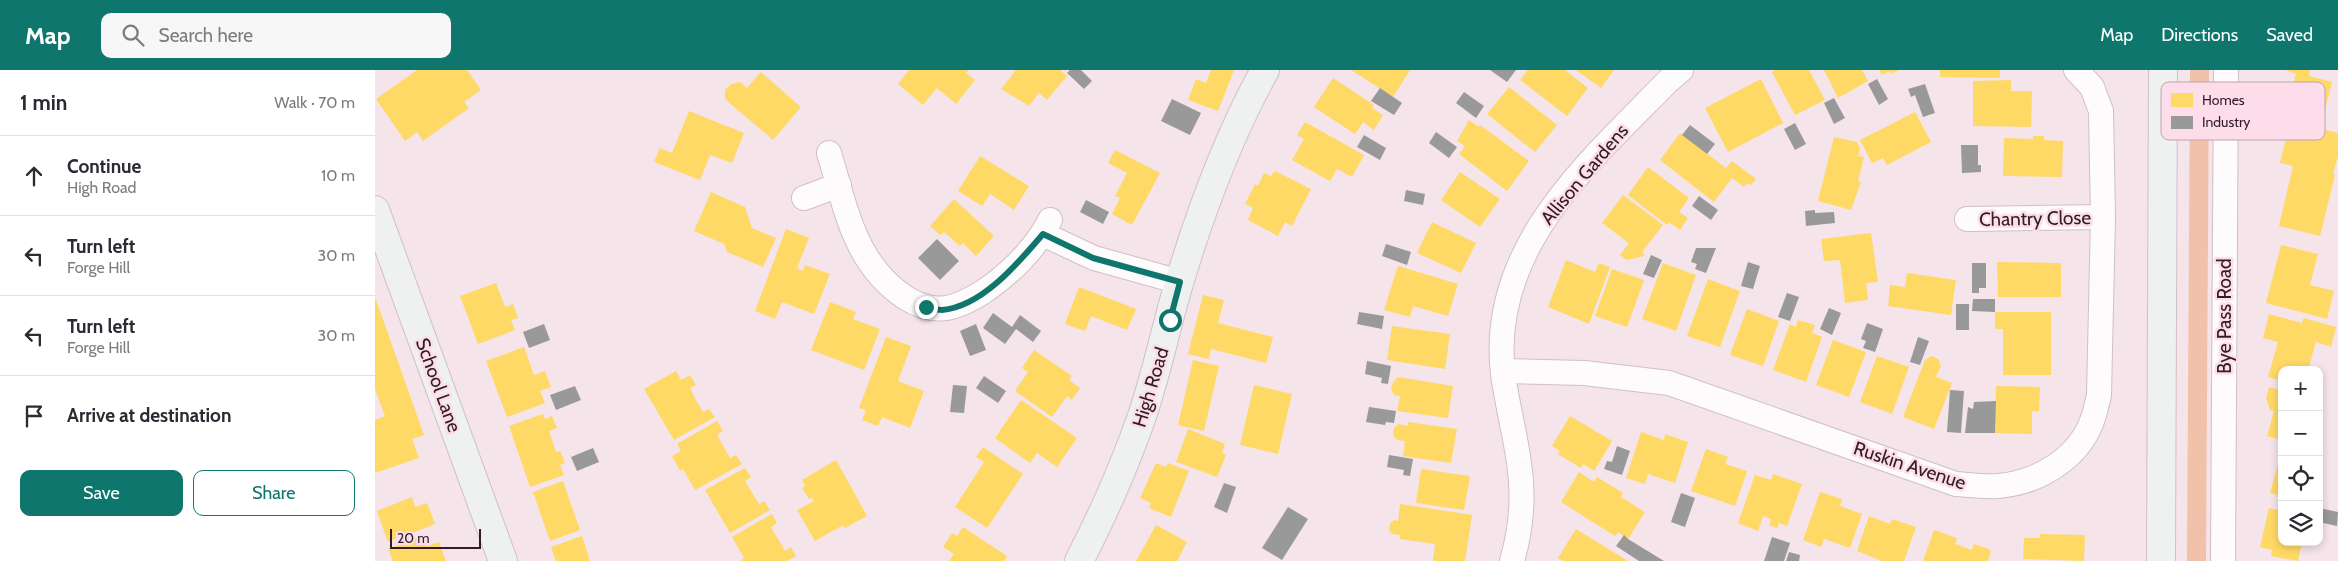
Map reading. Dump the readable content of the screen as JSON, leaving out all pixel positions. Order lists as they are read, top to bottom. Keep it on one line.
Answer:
{"streets":{"street":["Allison Gardens","Chantry Close","Bye Pass Road","School Lane","High Road","Ruskin Avenue"]},"crossings":[["Allison Gardens","Ruskin Avenue"],["Chantry Close","Ruskin Avenue"]],"legend":["Homes","Industry"],"scale_bar":"20 m","page":{"header":"Map","search":"Search here","nav":["Map","Directions","Saved"],"heading":["1 min","Walk · 70 m"],"list":[["Continue","High Road","10 m"],["Turn left","Forge Hill","30 m"],["Turn left","Forge Hill","30 m"],"Arrive at destination"],"map_buttons":["+","−"],"buttons":["Save","Share"],"scale":"20 m"}}
